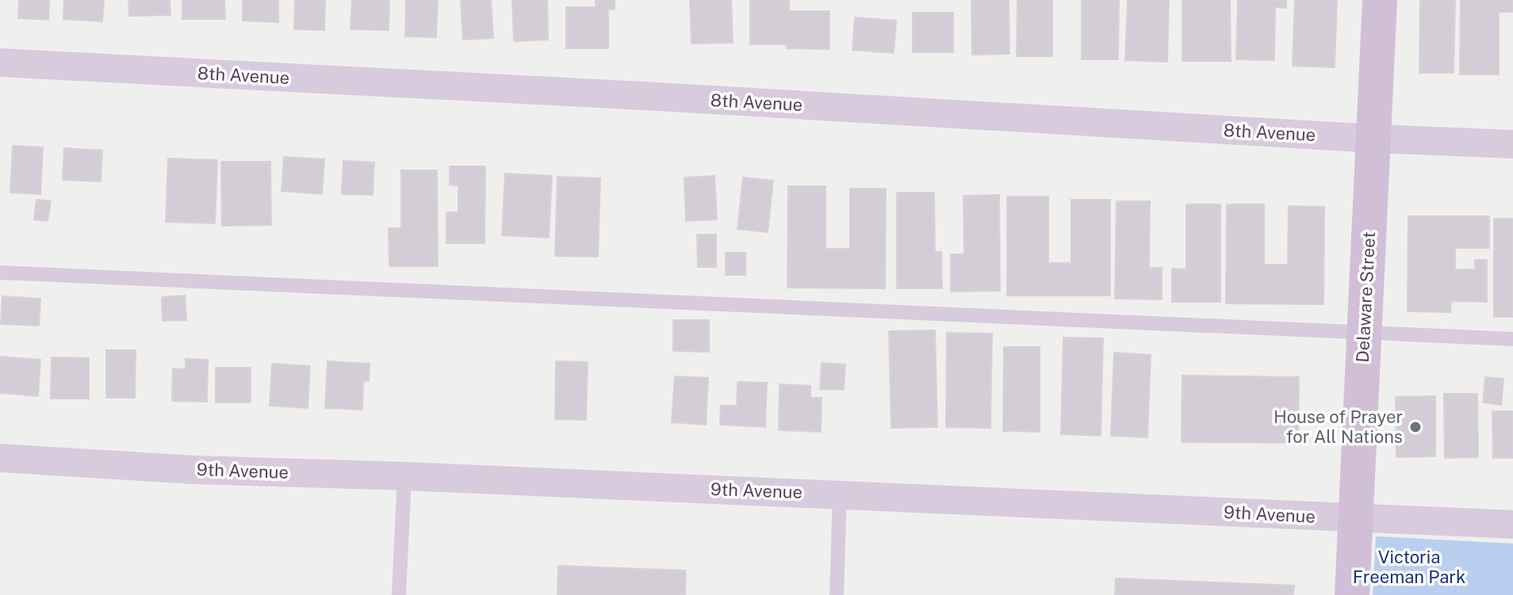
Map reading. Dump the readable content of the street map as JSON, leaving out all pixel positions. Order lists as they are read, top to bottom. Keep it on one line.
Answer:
{"streets":{"street":["8th Avenue","Delaware Street","9th Avenue"]},"crossings":[["8th Avenue","Delaware Street"],["Delaware Street","9th Avenue"]],"parks":["Victoria Freeman Park"],"places":["House of Prayer for All Nations"]}
